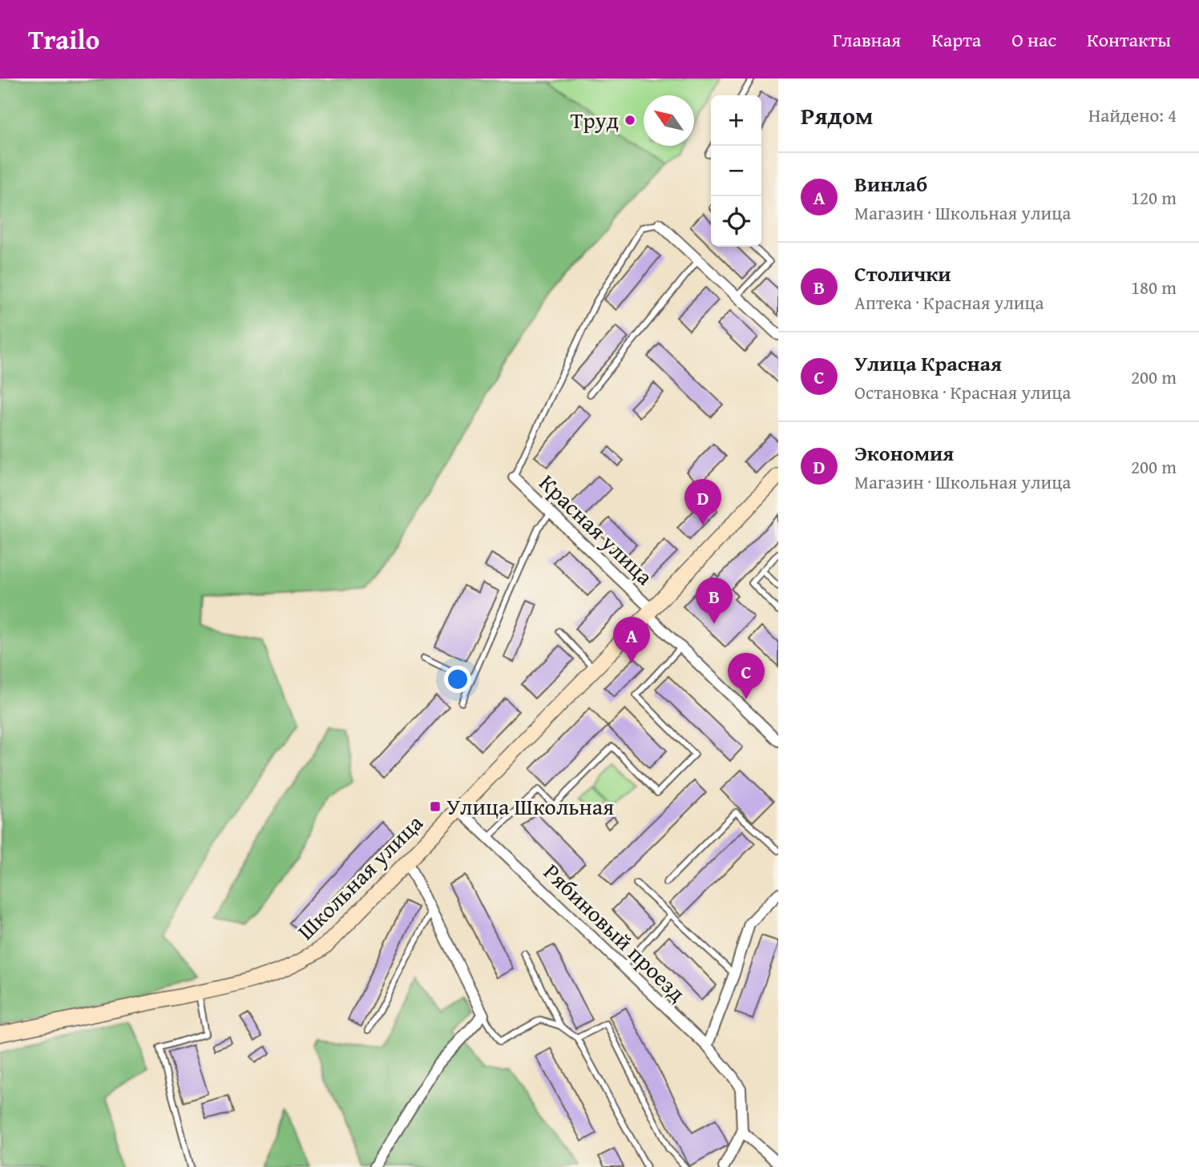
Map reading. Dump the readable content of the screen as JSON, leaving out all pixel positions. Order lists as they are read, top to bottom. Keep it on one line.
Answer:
{"streets":{"street":["Красная улица","Школьная улица","Рябиновый проезд"]},"crossings":[["Красная улица","Школьная улица"],["Школьная улица","Рябиновый проезд"]],"places":{"other":["Труд"],"transit":["Улица Школьная"]},"north":"top left","page":{"header":"Trailo","nav":["Главная","Карта","О нас","Контакты"],"heading":["Рядом","Найдено: 4"],"map_buttons":["+","−"],"list":[{"mark":"A","name":"Винлаб","note":"Магазин · Школьная улица","value":"120 m"},{"mark":"B","name":"Столички","note":"Аптека · Красная улица","value":"180 m"},{"mark":"C","name":"Улица Красная","note":"Остановка · Красная улица","value":"200 m"},{"mark":"D","name":"Экономия","note":"Магазин · Школьная улица","value":"200 m"}],"pins":["D","B","A","C"]}}
